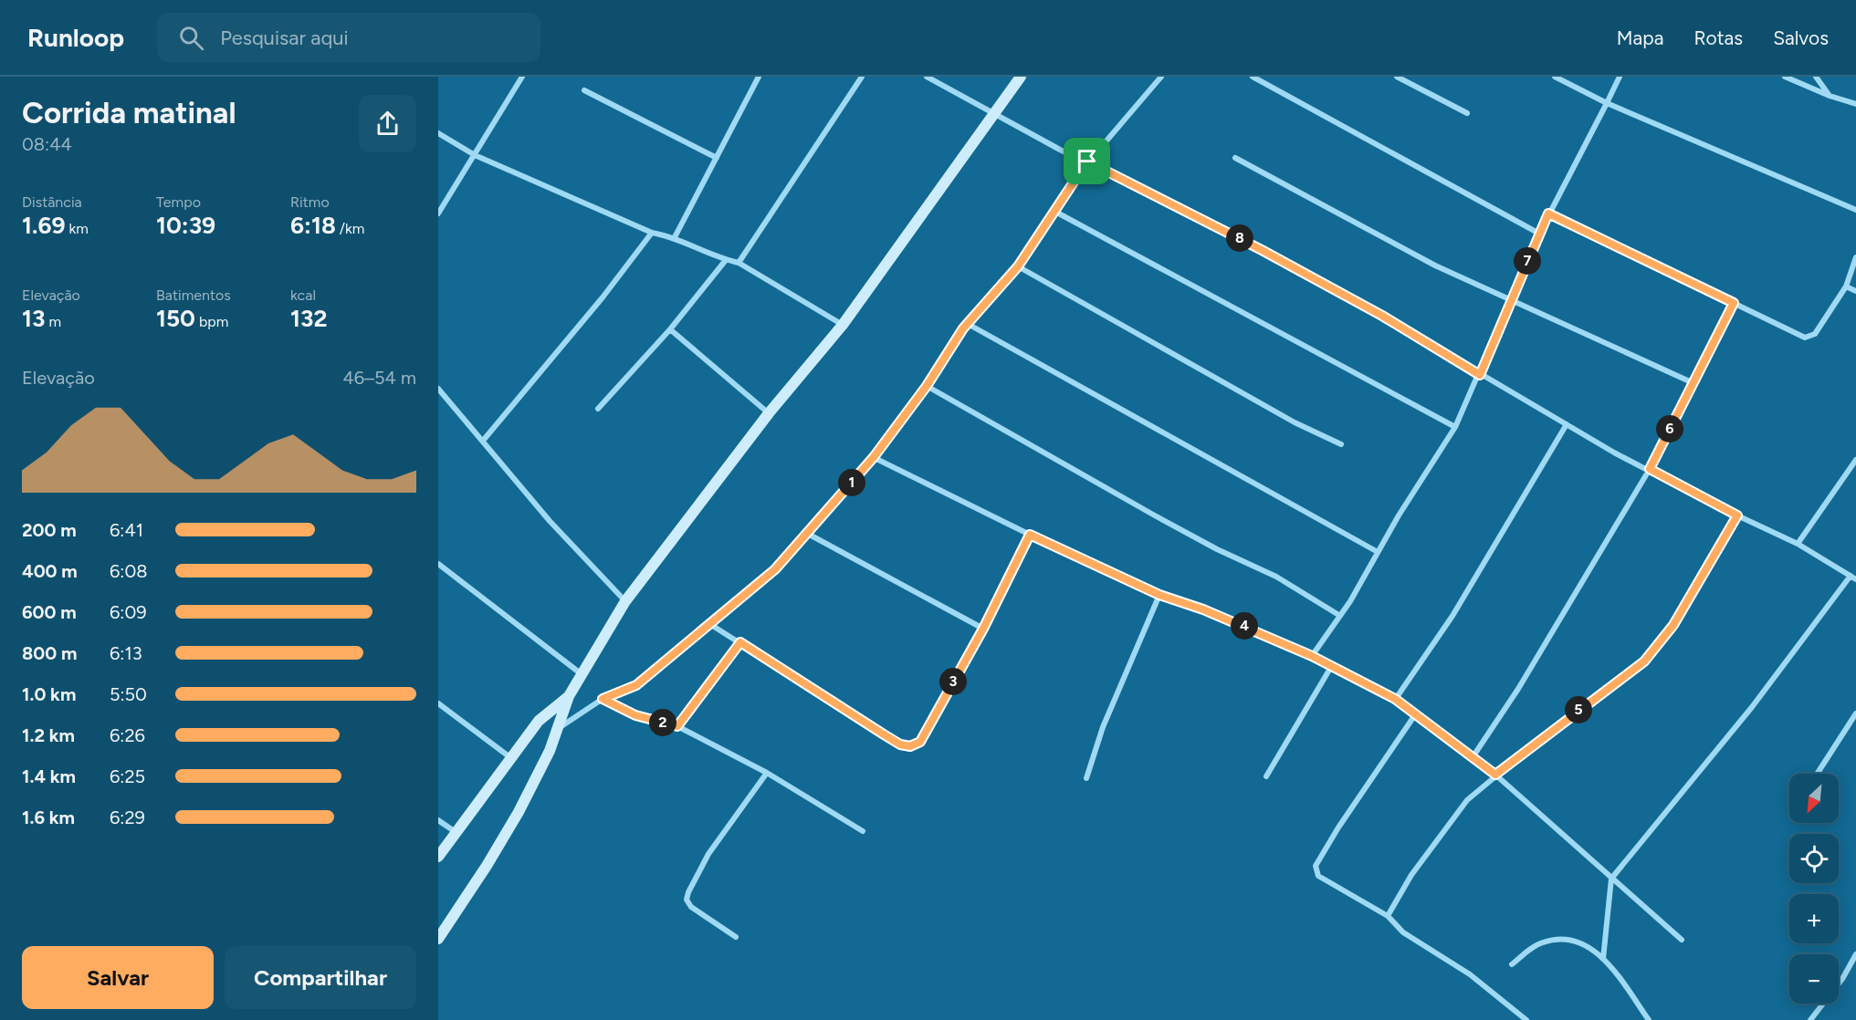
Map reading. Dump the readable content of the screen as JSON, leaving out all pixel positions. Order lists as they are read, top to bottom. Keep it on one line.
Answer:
{"north":"bottom left","page":{"header":"Runloop","search":"Pesquisar aqui","nav":["Mapa","Rotas","Salvos"],"heading":["Corrida matinal","08:44"],"stats":[["Distância","1.69 km"],["Tempo","10:39"],["Ritmo","6:18 /km"],["Elevação","13 m"],["Batimentos","150 bpm"],["kcal","132"]],"pins":["8","7","6","1","4","3","5","2"],"chart":["Elevação","46–54 m"],"list":[{"name":"200 m","note":"6:41"},{"name":"400 m","note":"6:08"},{"name":"600 m","note":"6:09"},{"name":"800 m","note":"6:13"},{"name":"1.0 km","note":"5:50"},{"name":"1.2 km","note":"6:26"},{"name":"1.4 km","note":"6:25"},{"name":"1.6 km","note":"6:29"}],"map_buttons":["+","−"],"buttons":["Salvar","Compartilhar"]}}
